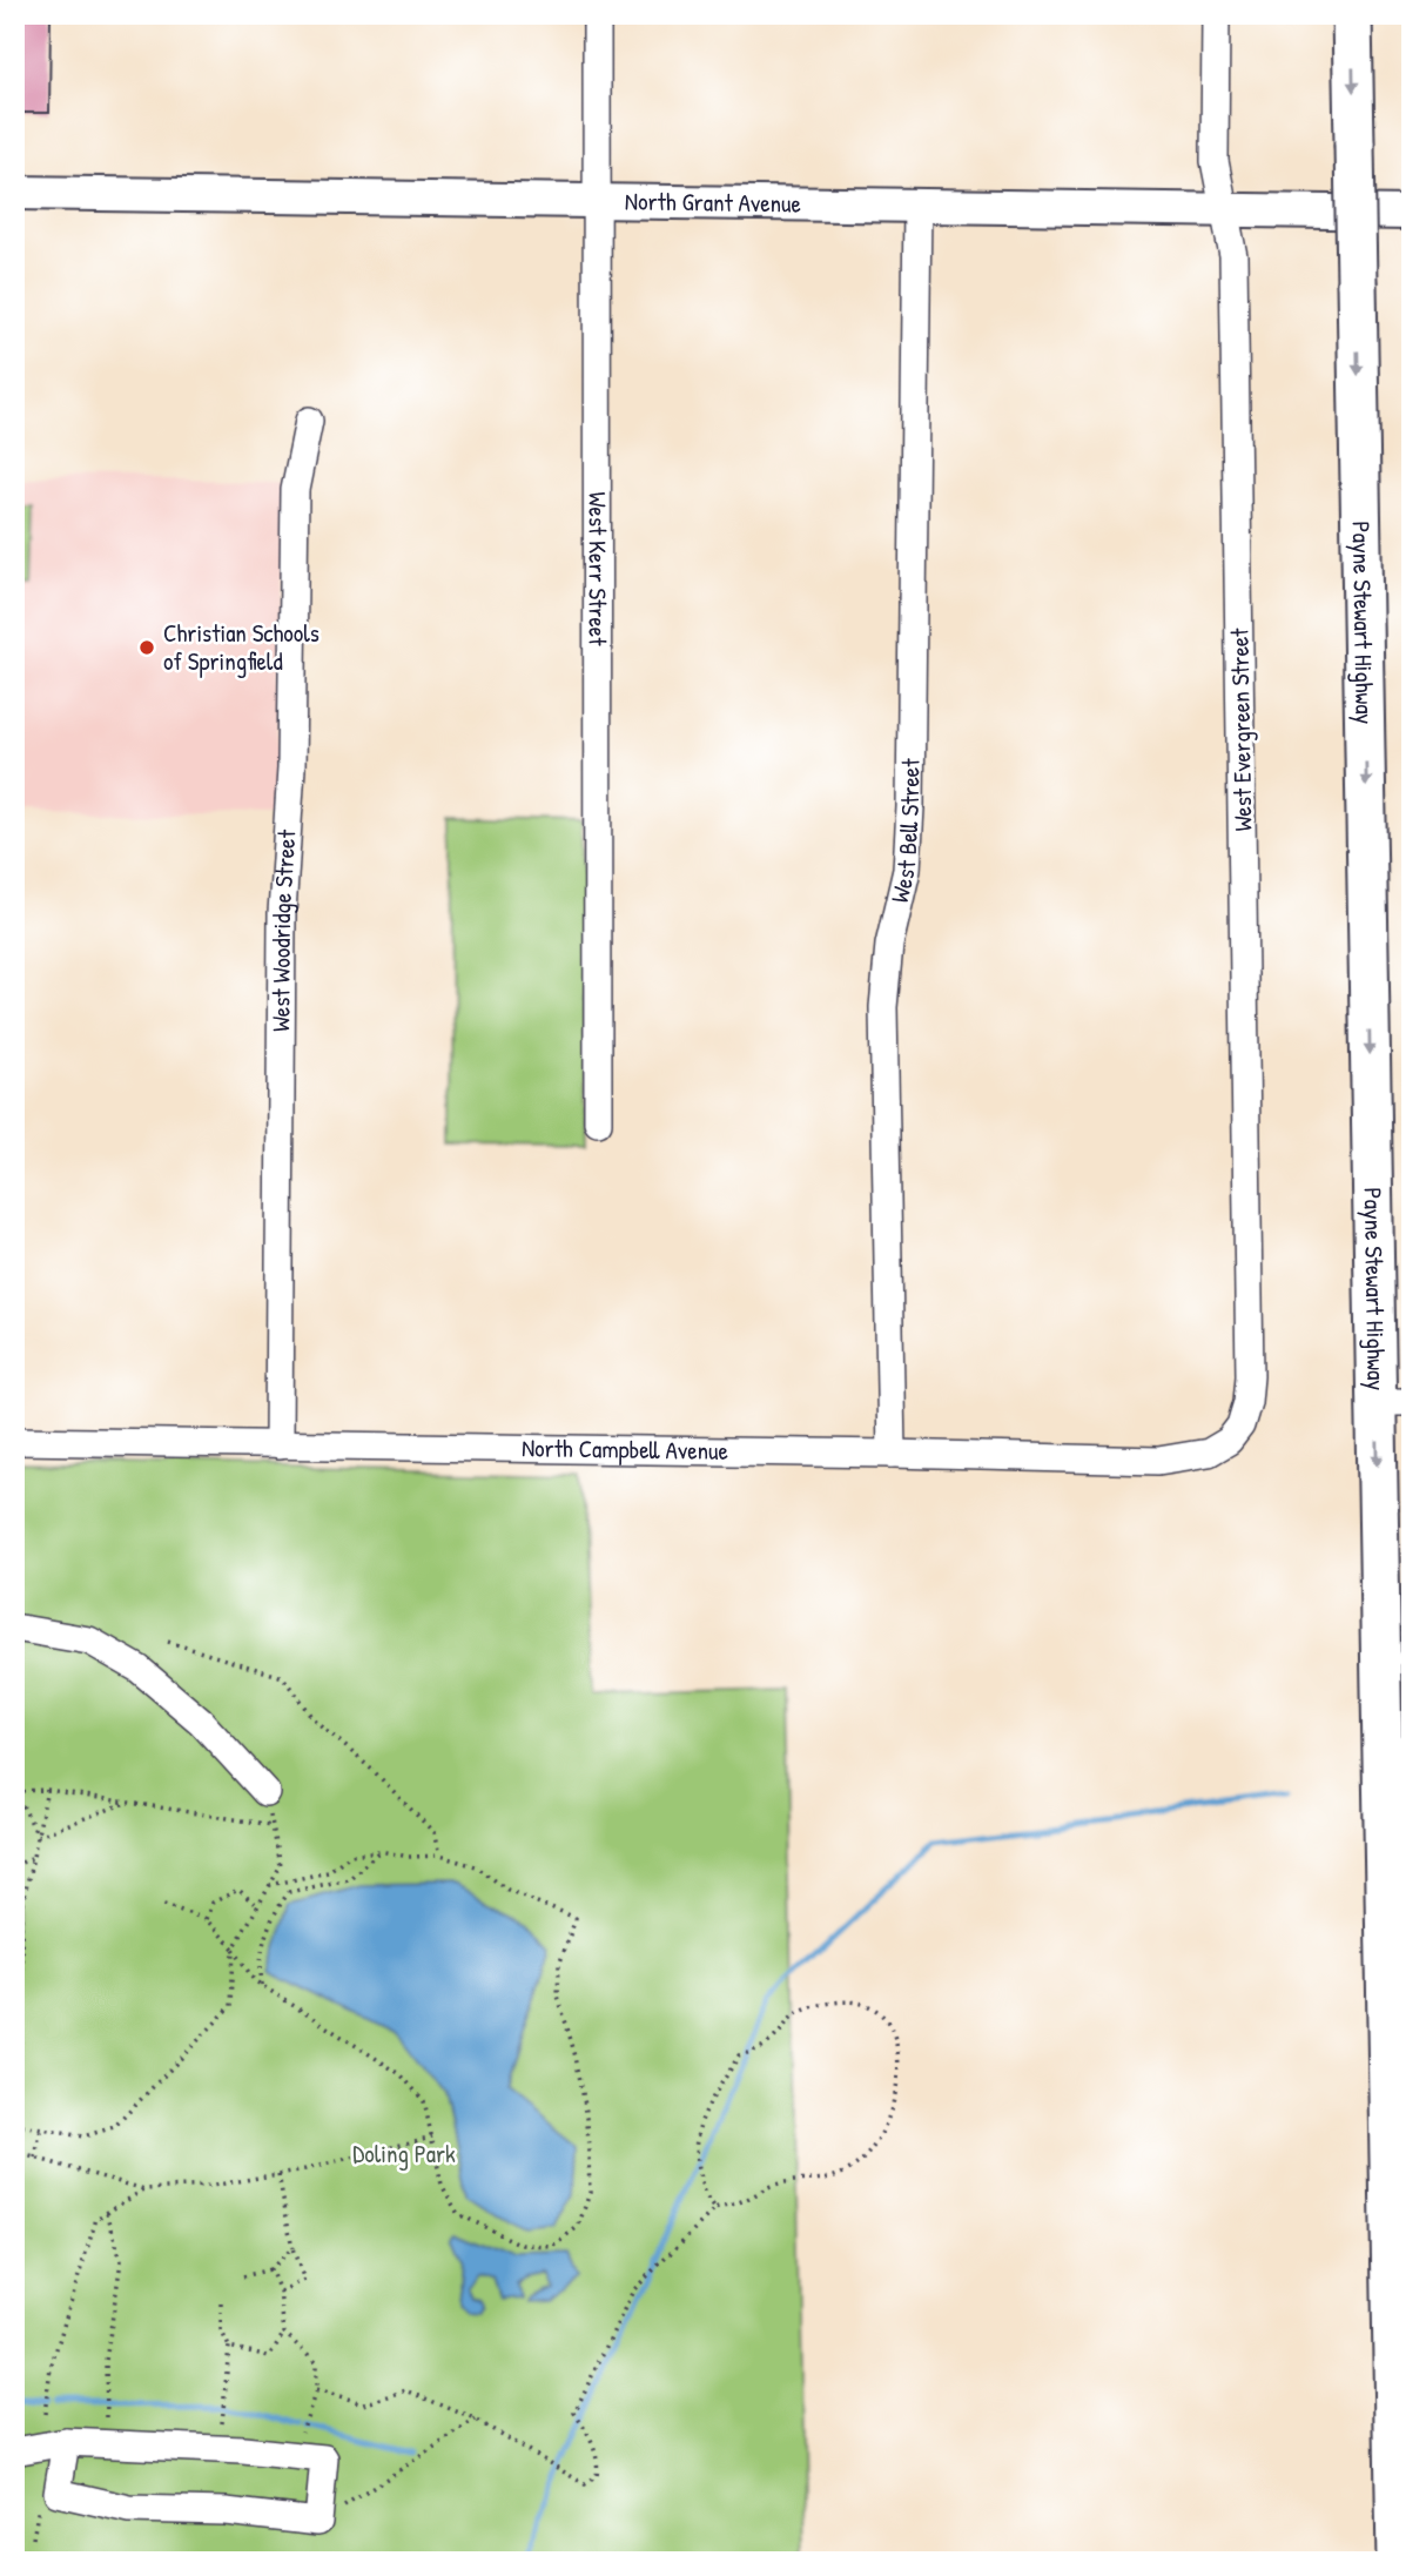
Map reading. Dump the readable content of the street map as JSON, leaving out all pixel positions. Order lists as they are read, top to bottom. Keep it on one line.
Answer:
{"streets":{"highway":["Payne Stewart Highway"],"main road":["North Grant Avenue"],"street":["West Kerr Street","West Evergreen Street","West Bell Street","West Woodridge Street","North Campbell Avenue"]},"crossings":[["North Grant Avenue","West Kerr Street"],["North Grant Avenue","West Evergreen Street"],["North Grant Avenue","West Bell Street"],["West Evergreen Street","North Campbell Avenue"],["West Bell Street","North Campbell Avenue"],["West Woodridge Street","North Campbell Avenue"]],"one_way":["Payne Stewart Highway"],"parks":["Doling Park"],"places":["Christian Schools of Springfield"]}
